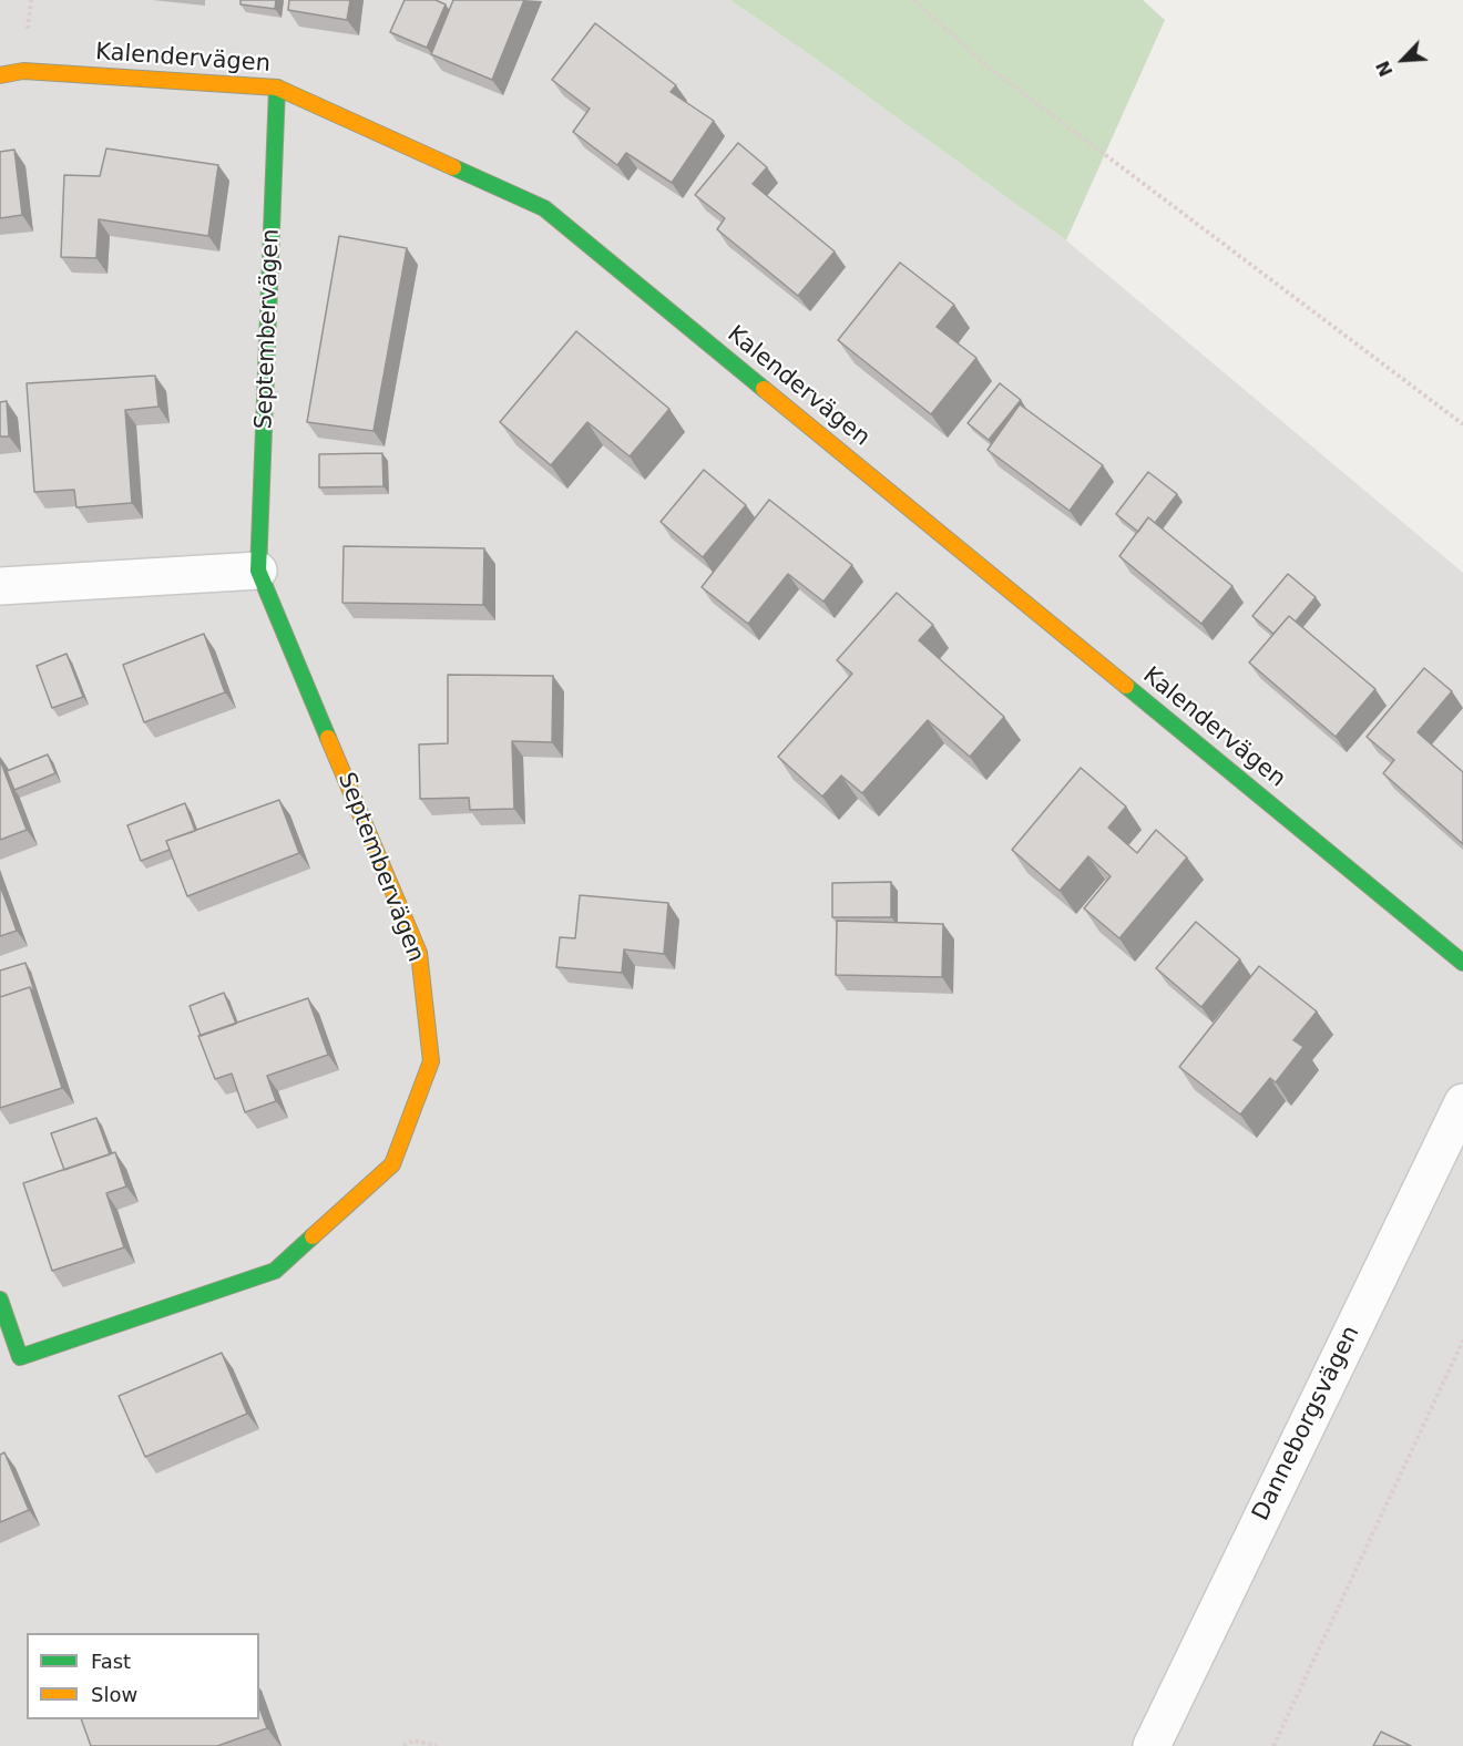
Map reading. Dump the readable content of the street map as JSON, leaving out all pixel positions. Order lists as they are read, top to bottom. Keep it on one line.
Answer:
{"streets":{"street":["Kalendervägen","Septembervägen","Danneborgsvägen"]},"crossings":[["Kalendervägen","Septembervägen"]],"legend":["Fast","Slow"],"north":"bottom left"}
